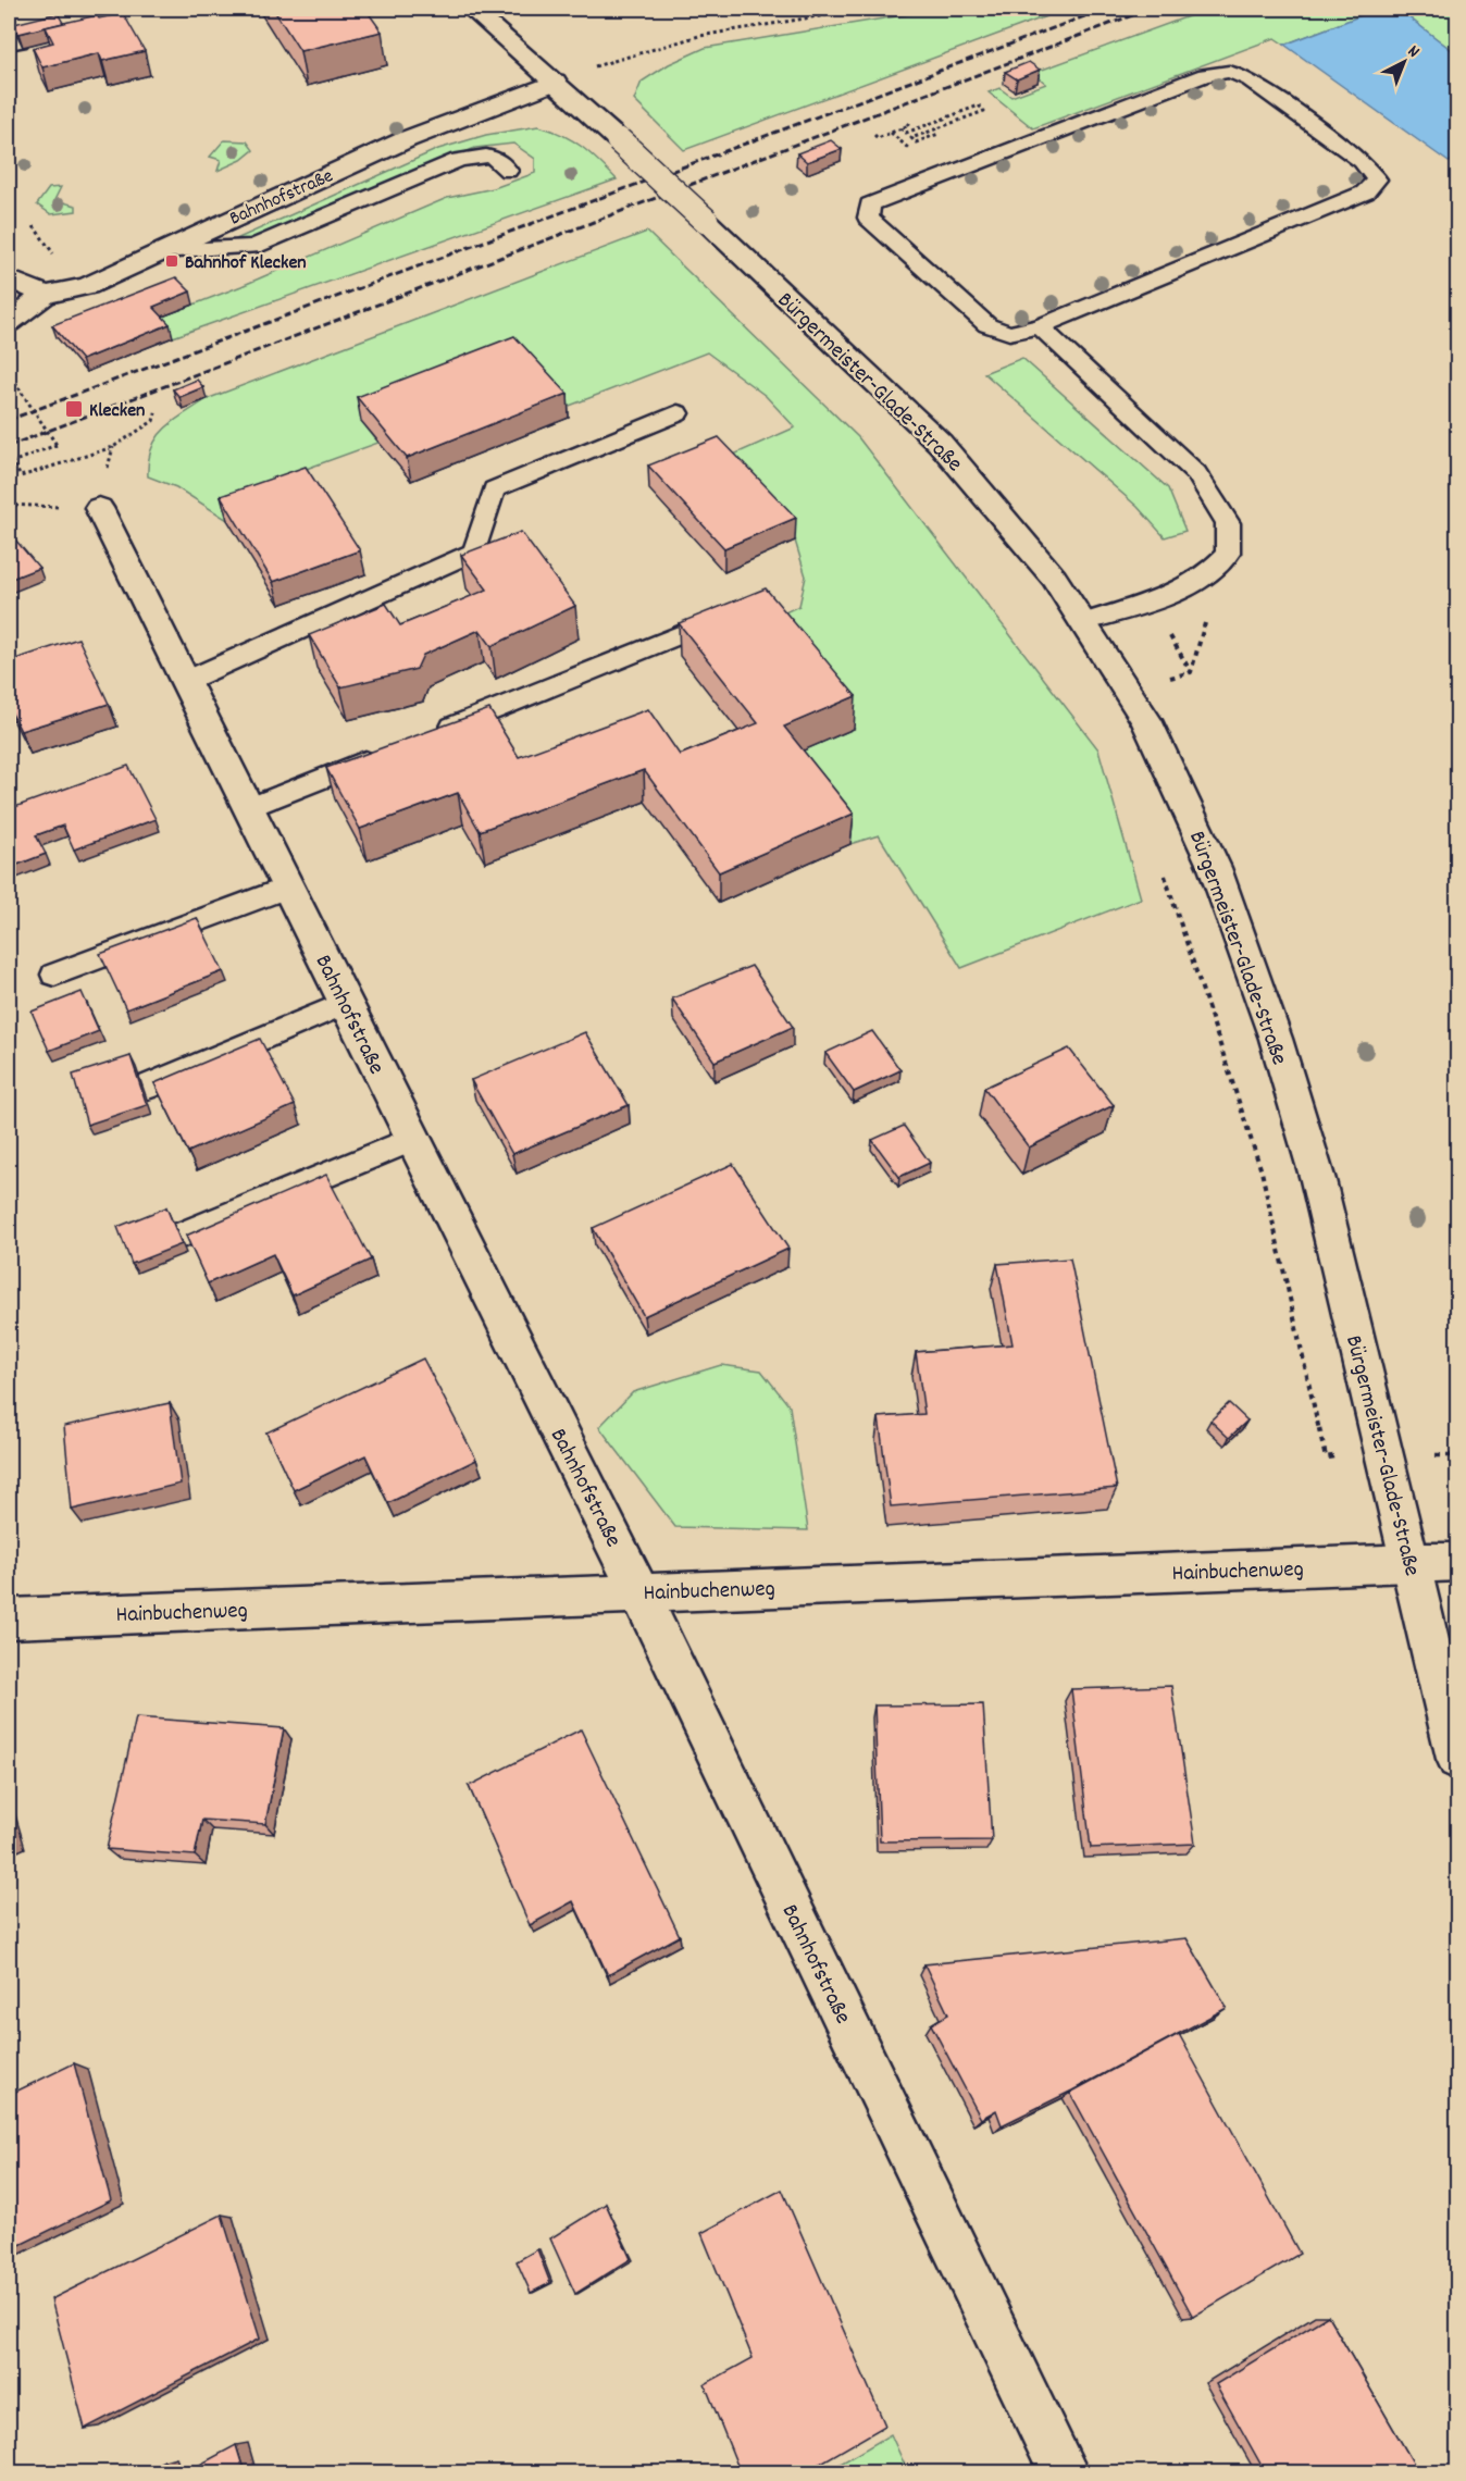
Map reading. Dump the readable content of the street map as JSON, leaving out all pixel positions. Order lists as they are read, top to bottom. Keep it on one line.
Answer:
{"streets":{"street":["Bahnhofstraße","Bürgermeister-Glade-Straße","Hainbuchenweg"]},"crossings":[["Bahnhofstraße","Bürgermeister-Glade-Straße"],["Bahnhofstraße","Hainbuchenweg"],["Bürgermeister-Glade-Straße","Hainbuchenweg"]],"places":{"transit":["Bahnhof Klecken","Klecken"]},"north":"top right"}
